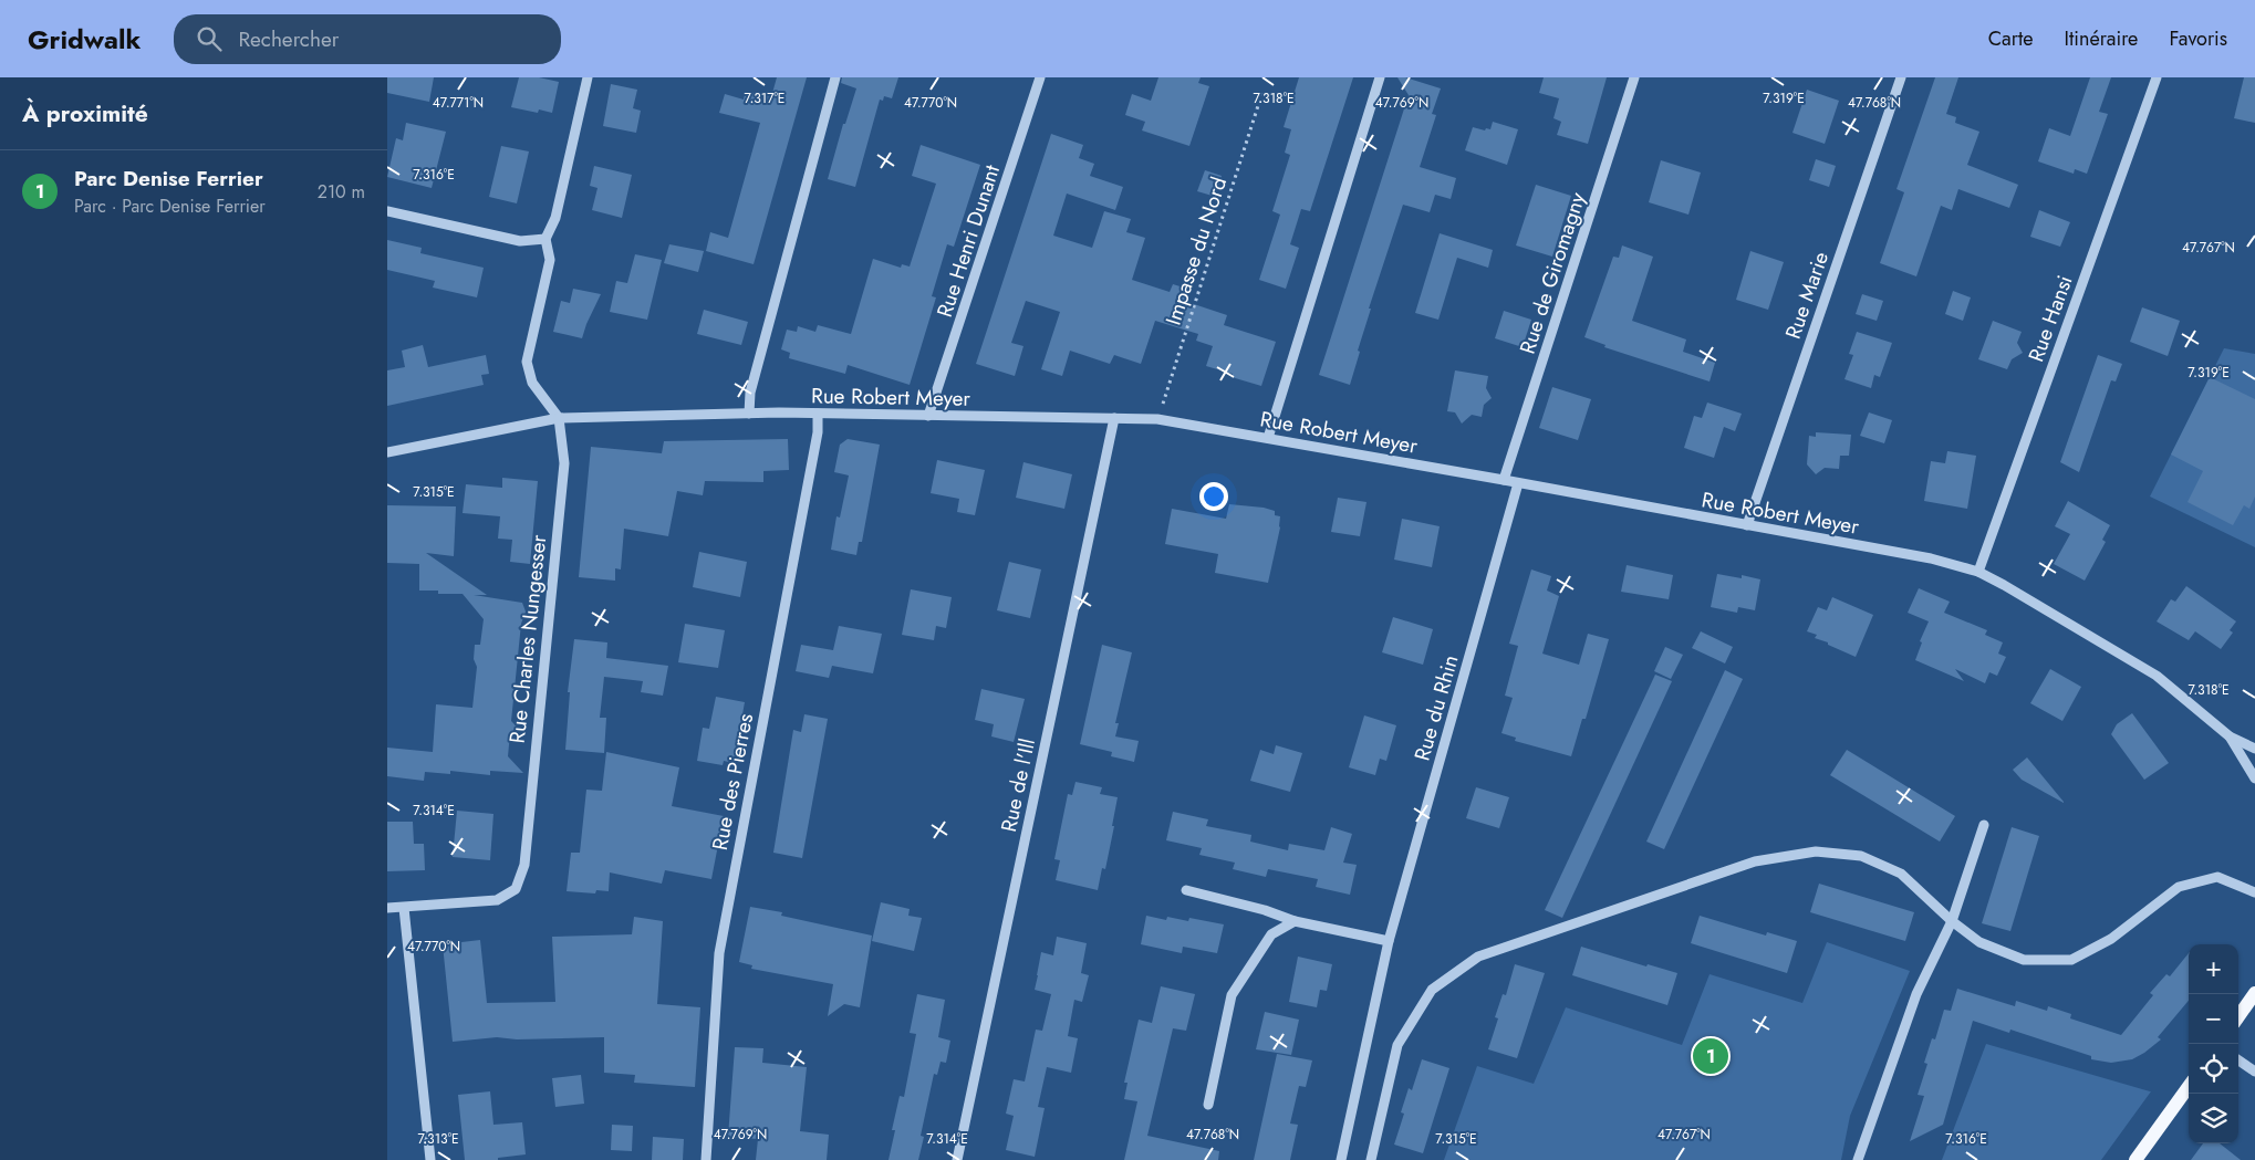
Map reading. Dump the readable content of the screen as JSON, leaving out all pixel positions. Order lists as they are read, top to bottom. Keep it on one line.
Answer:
{"streets":{"street":["Rue Henri Dunant","Rue de Giromagny","Rue Marie","Rue Hansi","Rue Robert Meyer","Rue Charles Nungesser","Rue du Rhin","Rue des Pierres","Rue de l'Ill"],"path":["Impasse du Nord"]},"crossings":[["Rue Henri Dunant","Rue Robert Meyer"],["Impasse du Nord","Rue Robert Meyer"],["Rue de Giromagny","Rue Robert Meyer"],["Rue Marie","Rue Robert Meyer"],["Rue Hansi","Rue Robert Meyer"],["Rue Robert Meyer","Rue Charles Nungesser"],["Rue Robert Meyer","Rue du Rhin"],["Rue Robert Meyer","Rue des Pierres"],["Rue Robert Meyer","Rue de l'Ill"]],"page":{"header":"Gridwalk","search":"Rechercher","nav":["Carte","Itinéraire","Favoris"],"heading":"À proximité","list":[{"mark":"1","name":"Parc Denise Ferrier","note":"Parc · Parc Denise Ferrier","value":"210 m"}],"map_buttons":["+","−"],"pins":"1"},"coordinates":["7.317°E","7.318°E","7.319°E","47.771°N","47.770°N","47.769°N","47.768°N","7.316°E","47.767°N","7.315°E","7.314°E","7.313°E"]}
